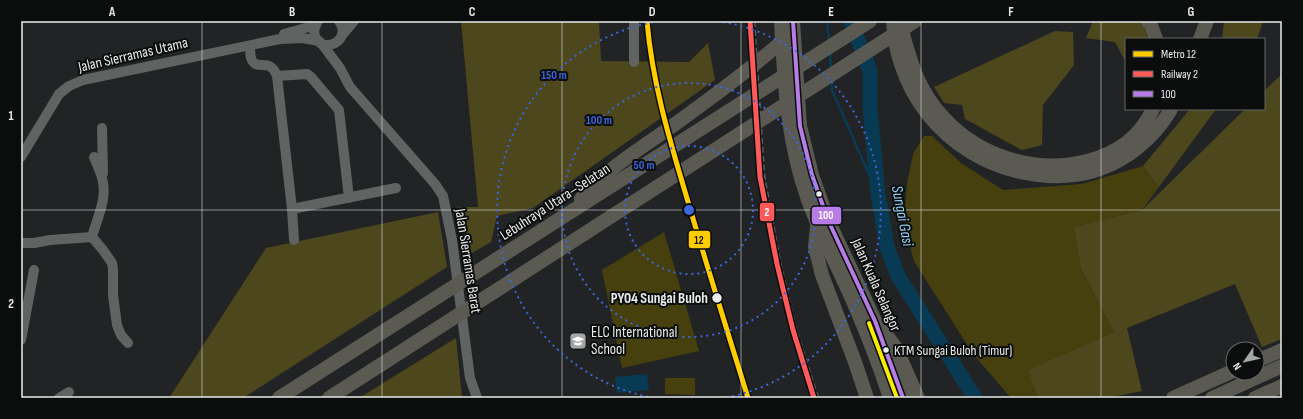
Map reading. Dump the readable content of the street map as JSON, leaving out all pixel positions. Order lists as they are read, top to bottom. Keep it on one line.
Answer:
{"streets":{"highway":["Lebuhraya Utara–Selatan","Jalan Kuala Selangor"],"street":["Jalan Sierramas Utama","Jalan Sierramas Barat"]},"crossings":[["Jalan Sierramas Utama","Jalan Sierramas Barat"]],"water":["Sungai Gasi"],"places":{"other":["PY04 Sungai Buloh","KTM Sungai Buloh (Timur)"],"school or university":["ELC International School"]},"lines":["metro line 12","rail line 2","transit line 100"],"legend":["Metro 12","Railway 2","100"],"north":"bottom left","grid":{"columns":["A","B","C","D","E","F","G"],"rows":["1","2"]},"rings":["150 m","100 m","50 m"]}
